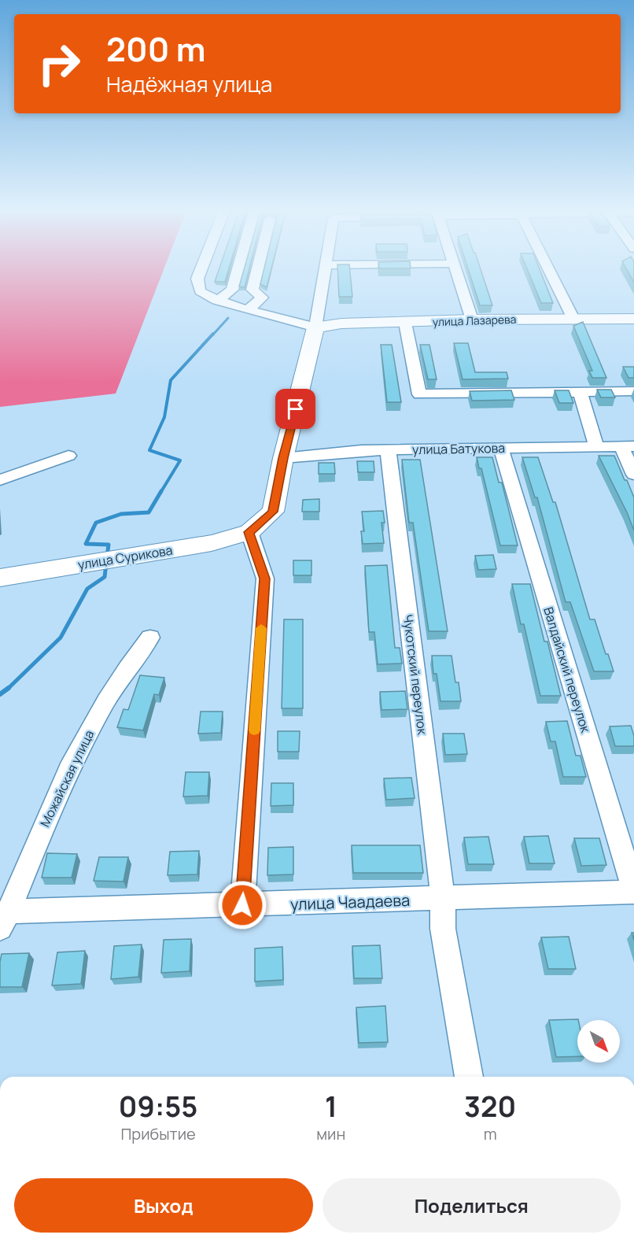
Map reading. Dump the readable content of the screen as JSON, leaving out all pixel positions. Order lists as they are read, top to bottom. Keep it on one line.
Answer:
{"streets":{"main road":["улица Лазарева","улица Сурикова"],"street":["улица Батукова","Валдайский переулок","Чукотский переулок","Можайская улица","улица Чаадаева"]},"crossings":[["улица Батукова","Валдайский переулок"],["улица Батукова","Чукотский переулок"],["Валдайский переулок","улица Чаадаева"],["Чукотский переулок","улица Чаадаева"],["Можайская улица","улица Чаадаева"]],"north":"bottom right","page":{"turn":["200 m","Надёжная улица"],"eta":["09:55","Прибытие","1","мин","320","m"],"buttons":["Выход","Поделиться"]}}
